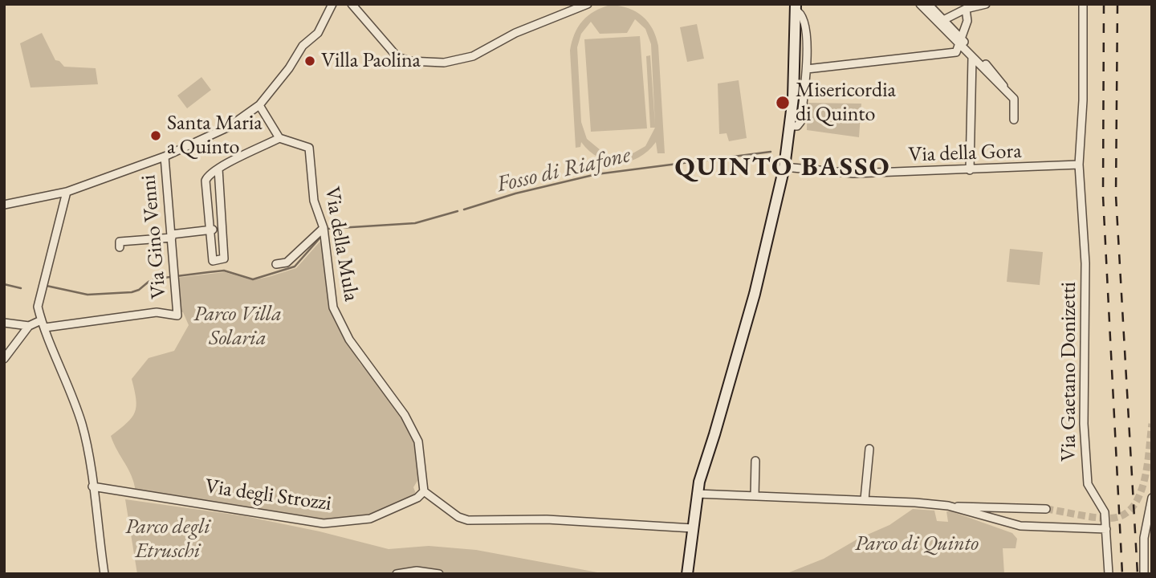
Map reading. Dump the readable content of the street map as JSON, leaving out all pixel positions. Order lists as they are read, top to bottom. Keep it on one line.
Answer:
{"streets":{"street":["Via della Gora","Via Gino Venni","Via della Mula","Via Gaetano Donizetti","Via degli Strozzi"]},"crossings":[["Via della Gora","Via Gaetano Donizetti"],["Via della Mula","Via degli Strozzi"]],"districts":["QUINTO BASSO"],"water":["Fosso di Riafone"],"parks":["Parco Villa Solaria","Parco degli Etruschi","Parco di Quinto"],"places":["Villa Paolina","Misericordia di Quinto","Santa Maria a Quinto"]}
